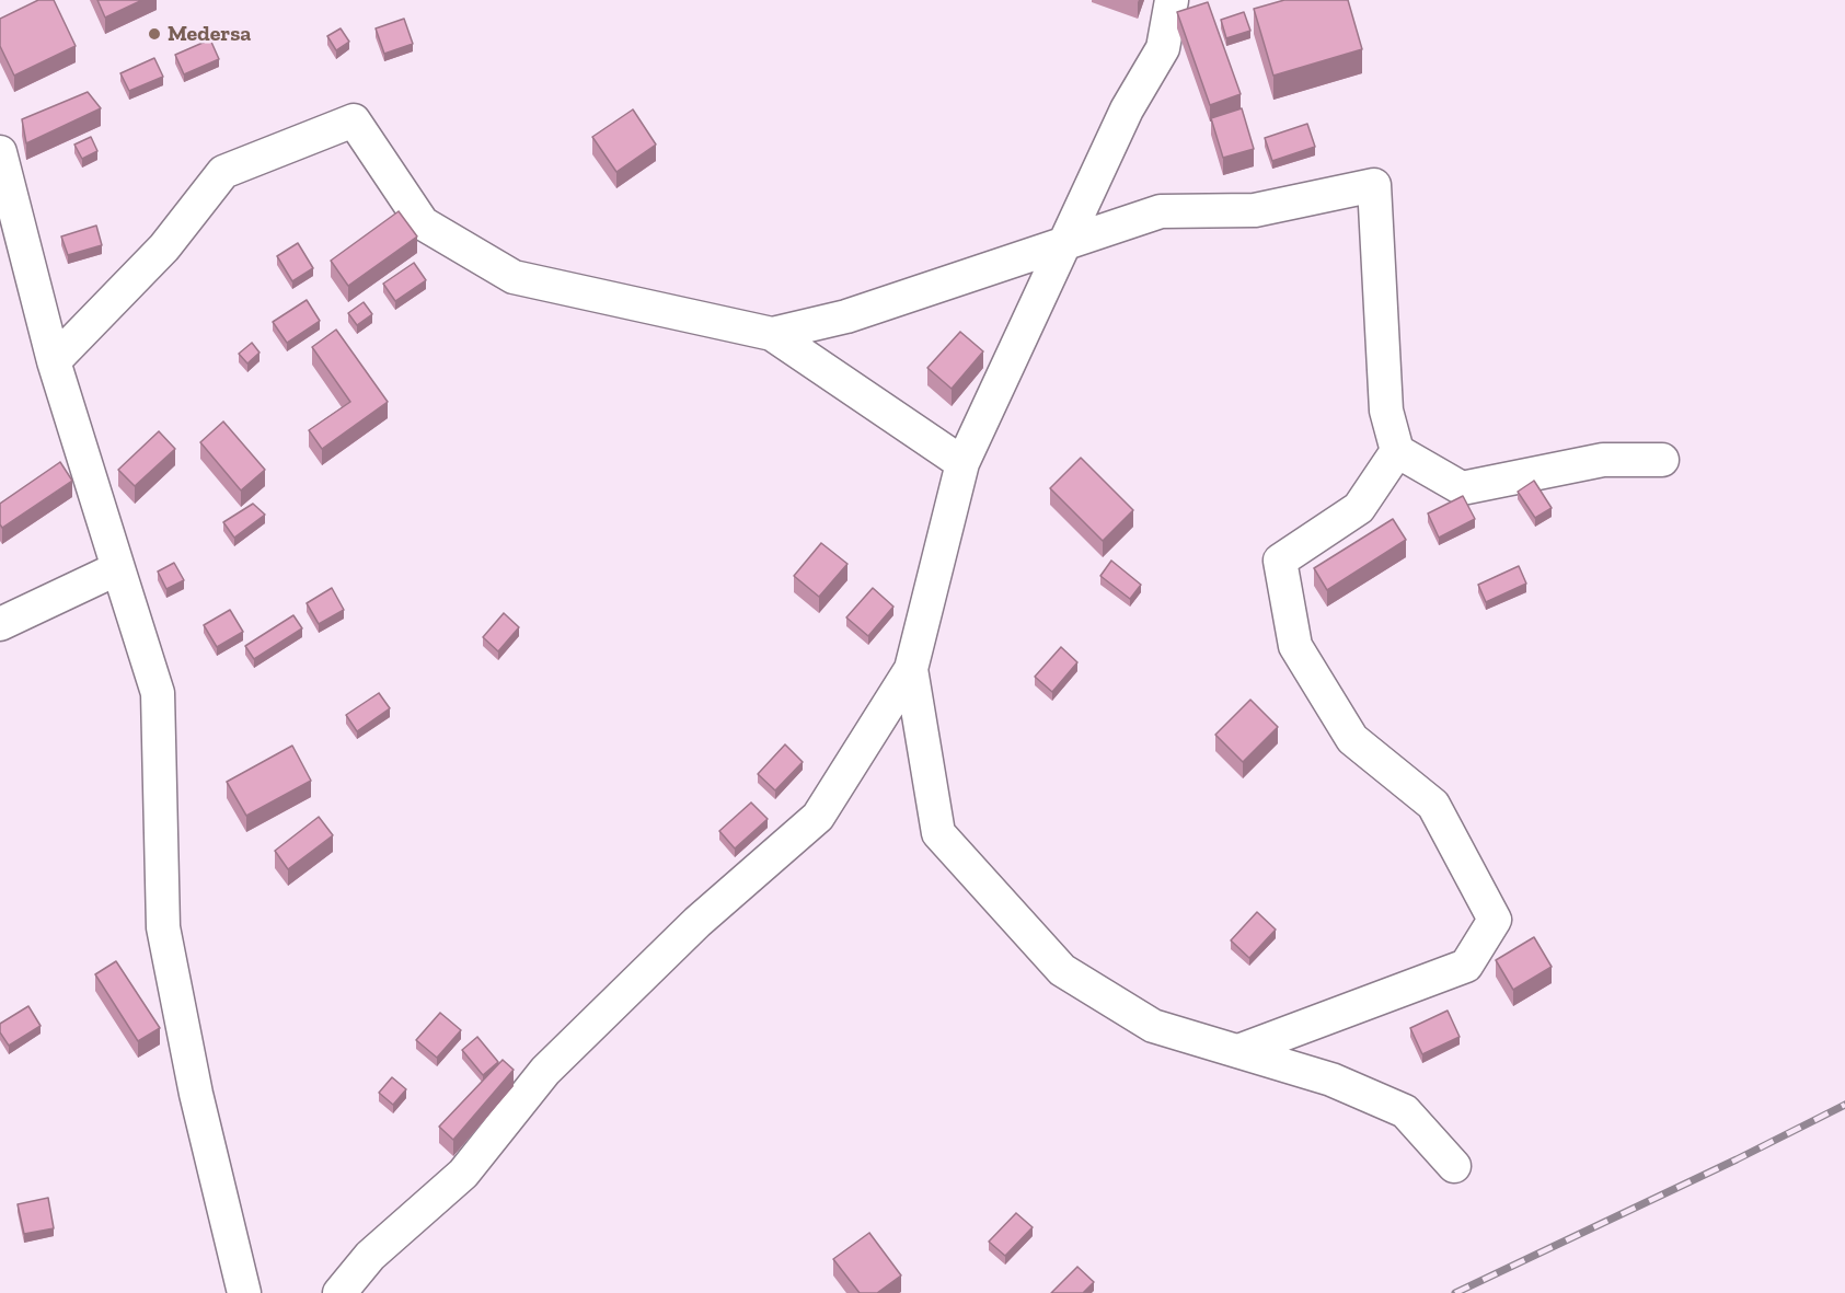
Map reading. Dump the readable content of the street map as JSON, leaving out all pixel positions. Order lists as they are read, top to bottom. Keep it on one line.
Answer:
{"places":["Medersa"]}
